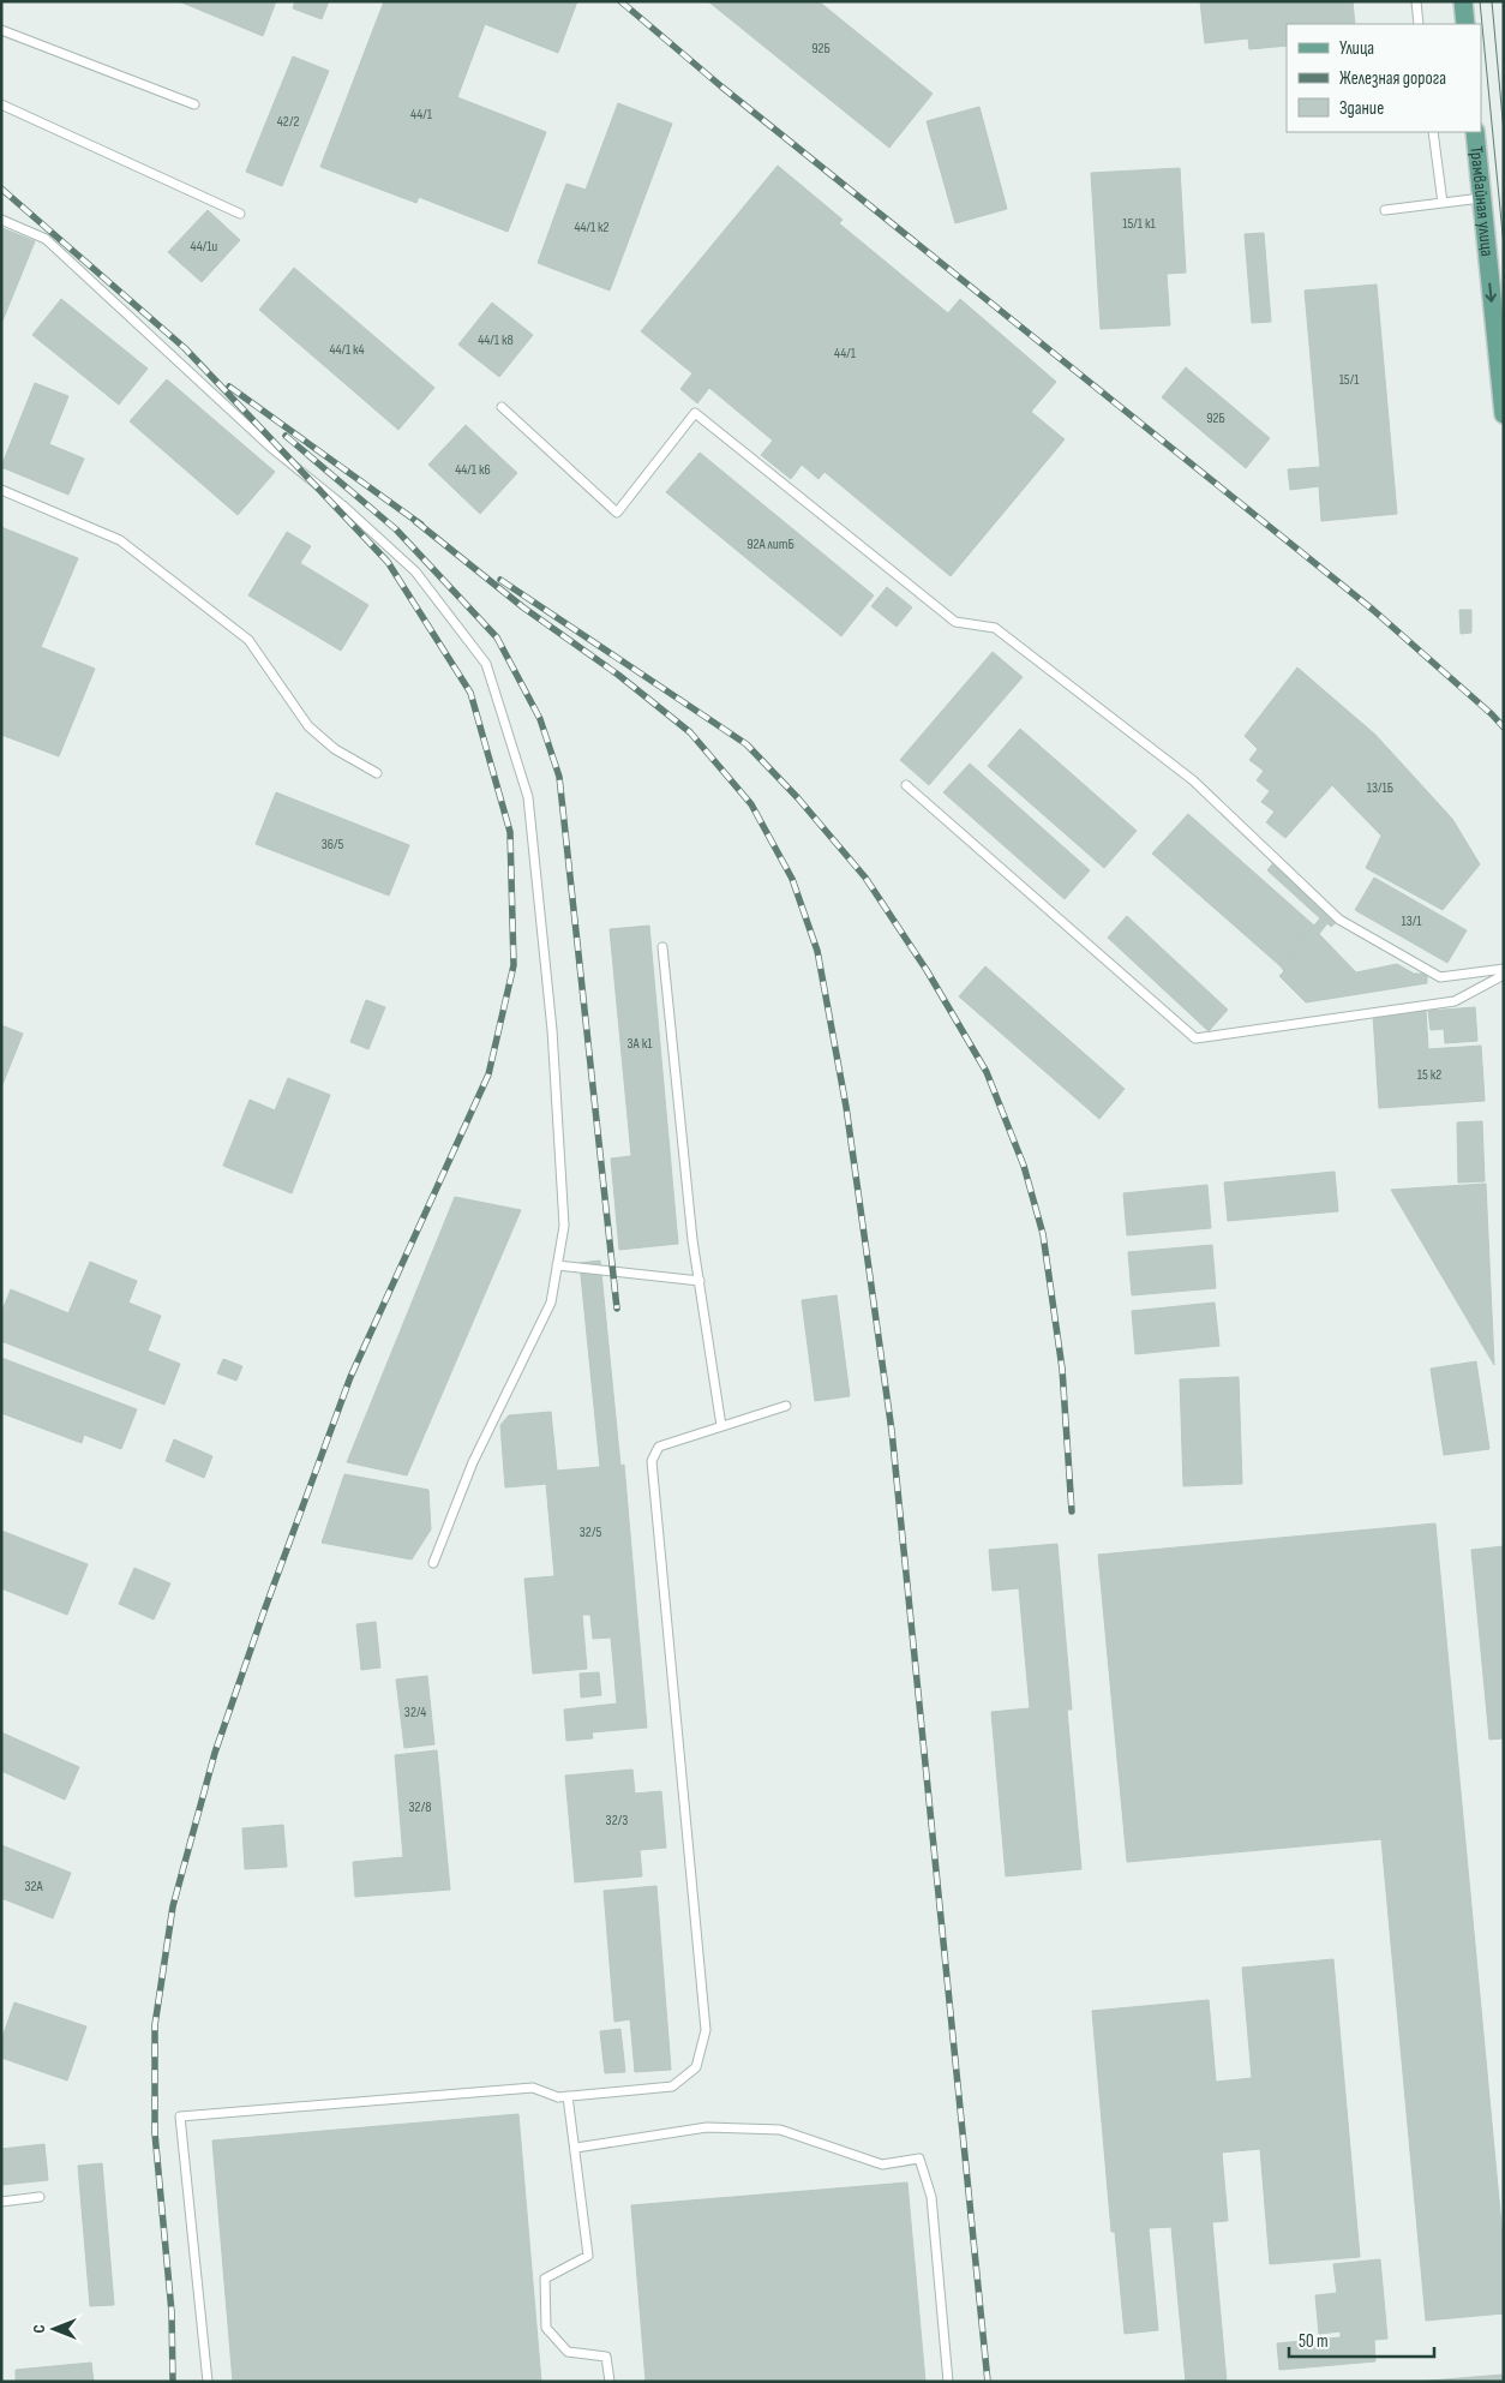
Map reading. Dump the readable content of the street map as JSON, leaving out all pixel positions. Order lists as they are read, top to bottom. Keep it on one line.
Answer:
{"streets":{"main road":["Трамвайная улица"]},"one_way":["Трамвайная улица"],"house_numbers":["92Б","44/1","42/2","15/1 к1","44/1 к2","44/1и","44/1 к8","44/1 к4","44/1","15/1","92Б","44/1 к6","92А литБ","13/1Б","36/5","13/1","3А к1","15 к2","32/5","32/4","32/8","32/3","32А"],"legend":["Улица","Железная дорога","Здание"],"scale_bar":"50 m","north":"left"}
